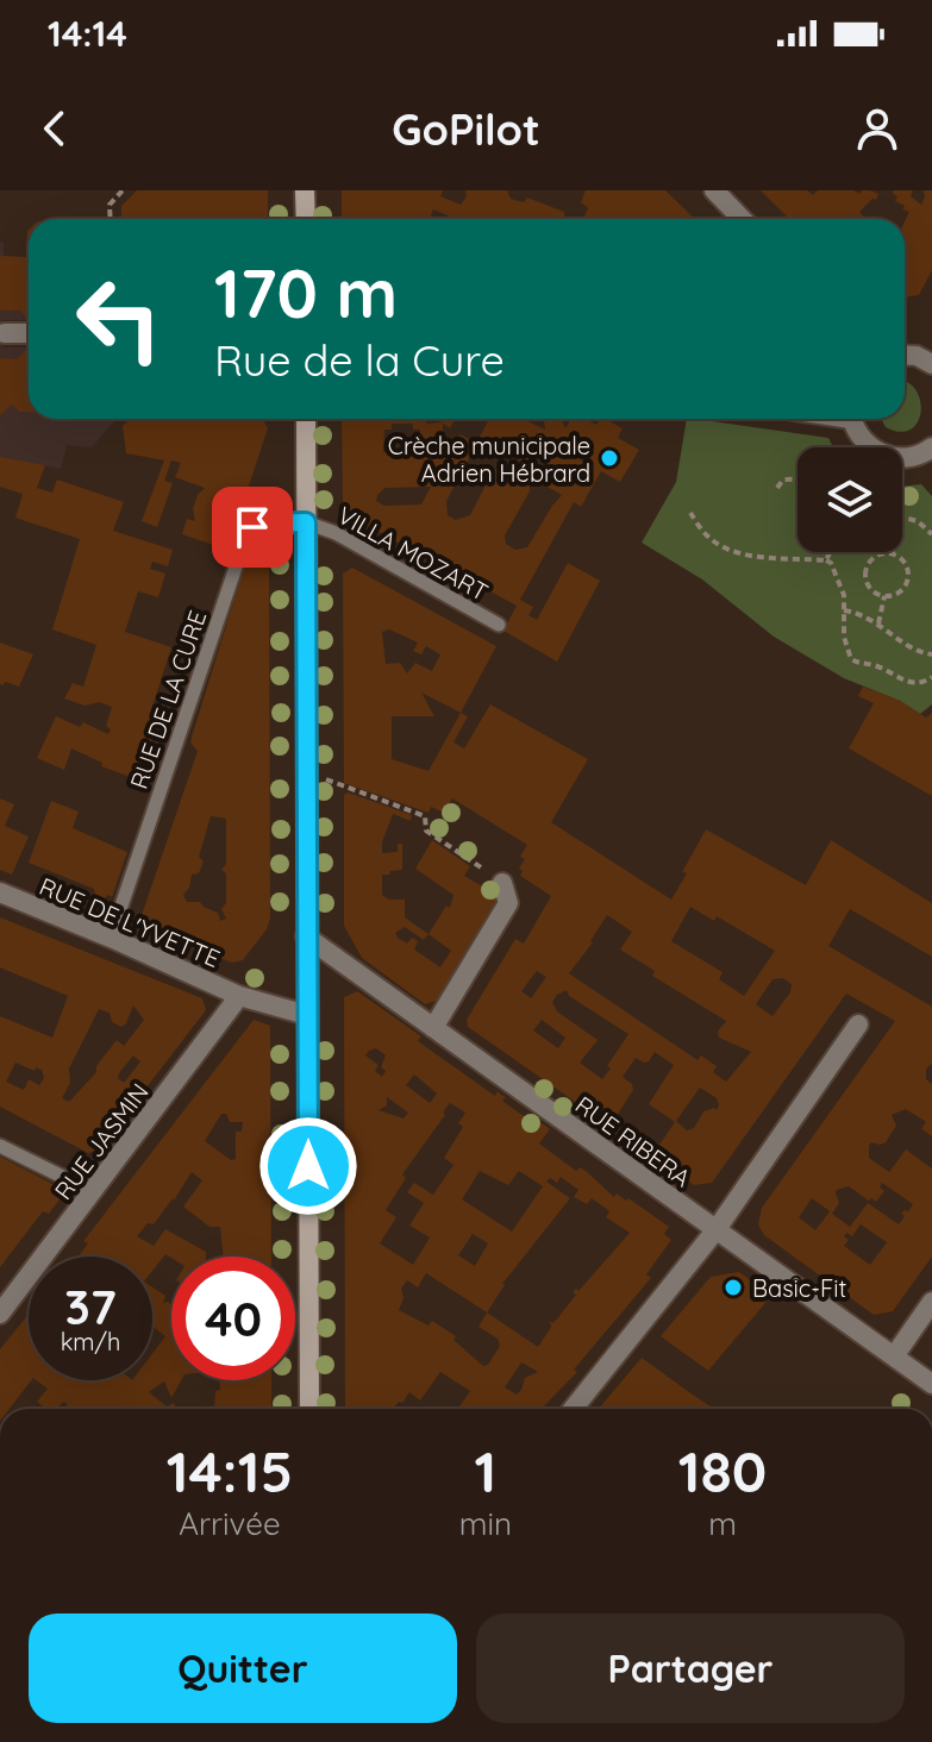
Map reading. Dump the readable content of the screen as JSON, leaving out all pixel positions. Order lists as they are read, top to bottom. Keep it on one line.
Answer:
{"streets":{"street":["RUE DE L'YVETTE","RUE JASMIN","RUE RIBERA"],"lane":["VILLA MOZART","RUE DE LA CURE"]},"crossings":[["VILLA MOZART","RUE DE LA CURE"],["RUE DE LA CURE","RUE DE L'YVETTE"],["RUE DE L'YVETTE","RUE JASMIN"]],"places":["Crèche municipale Adrien Hébrard","Basic-Fit"],"page":{"status":"14:14","header":"GoPilot","turn":["170 m","Rue de la Cure"],"speed":"37 km/h","limit":"40","eta":["14:15","Arrivée","1","min","180","m"],"buttons":["Quitter","Partager"]}}
